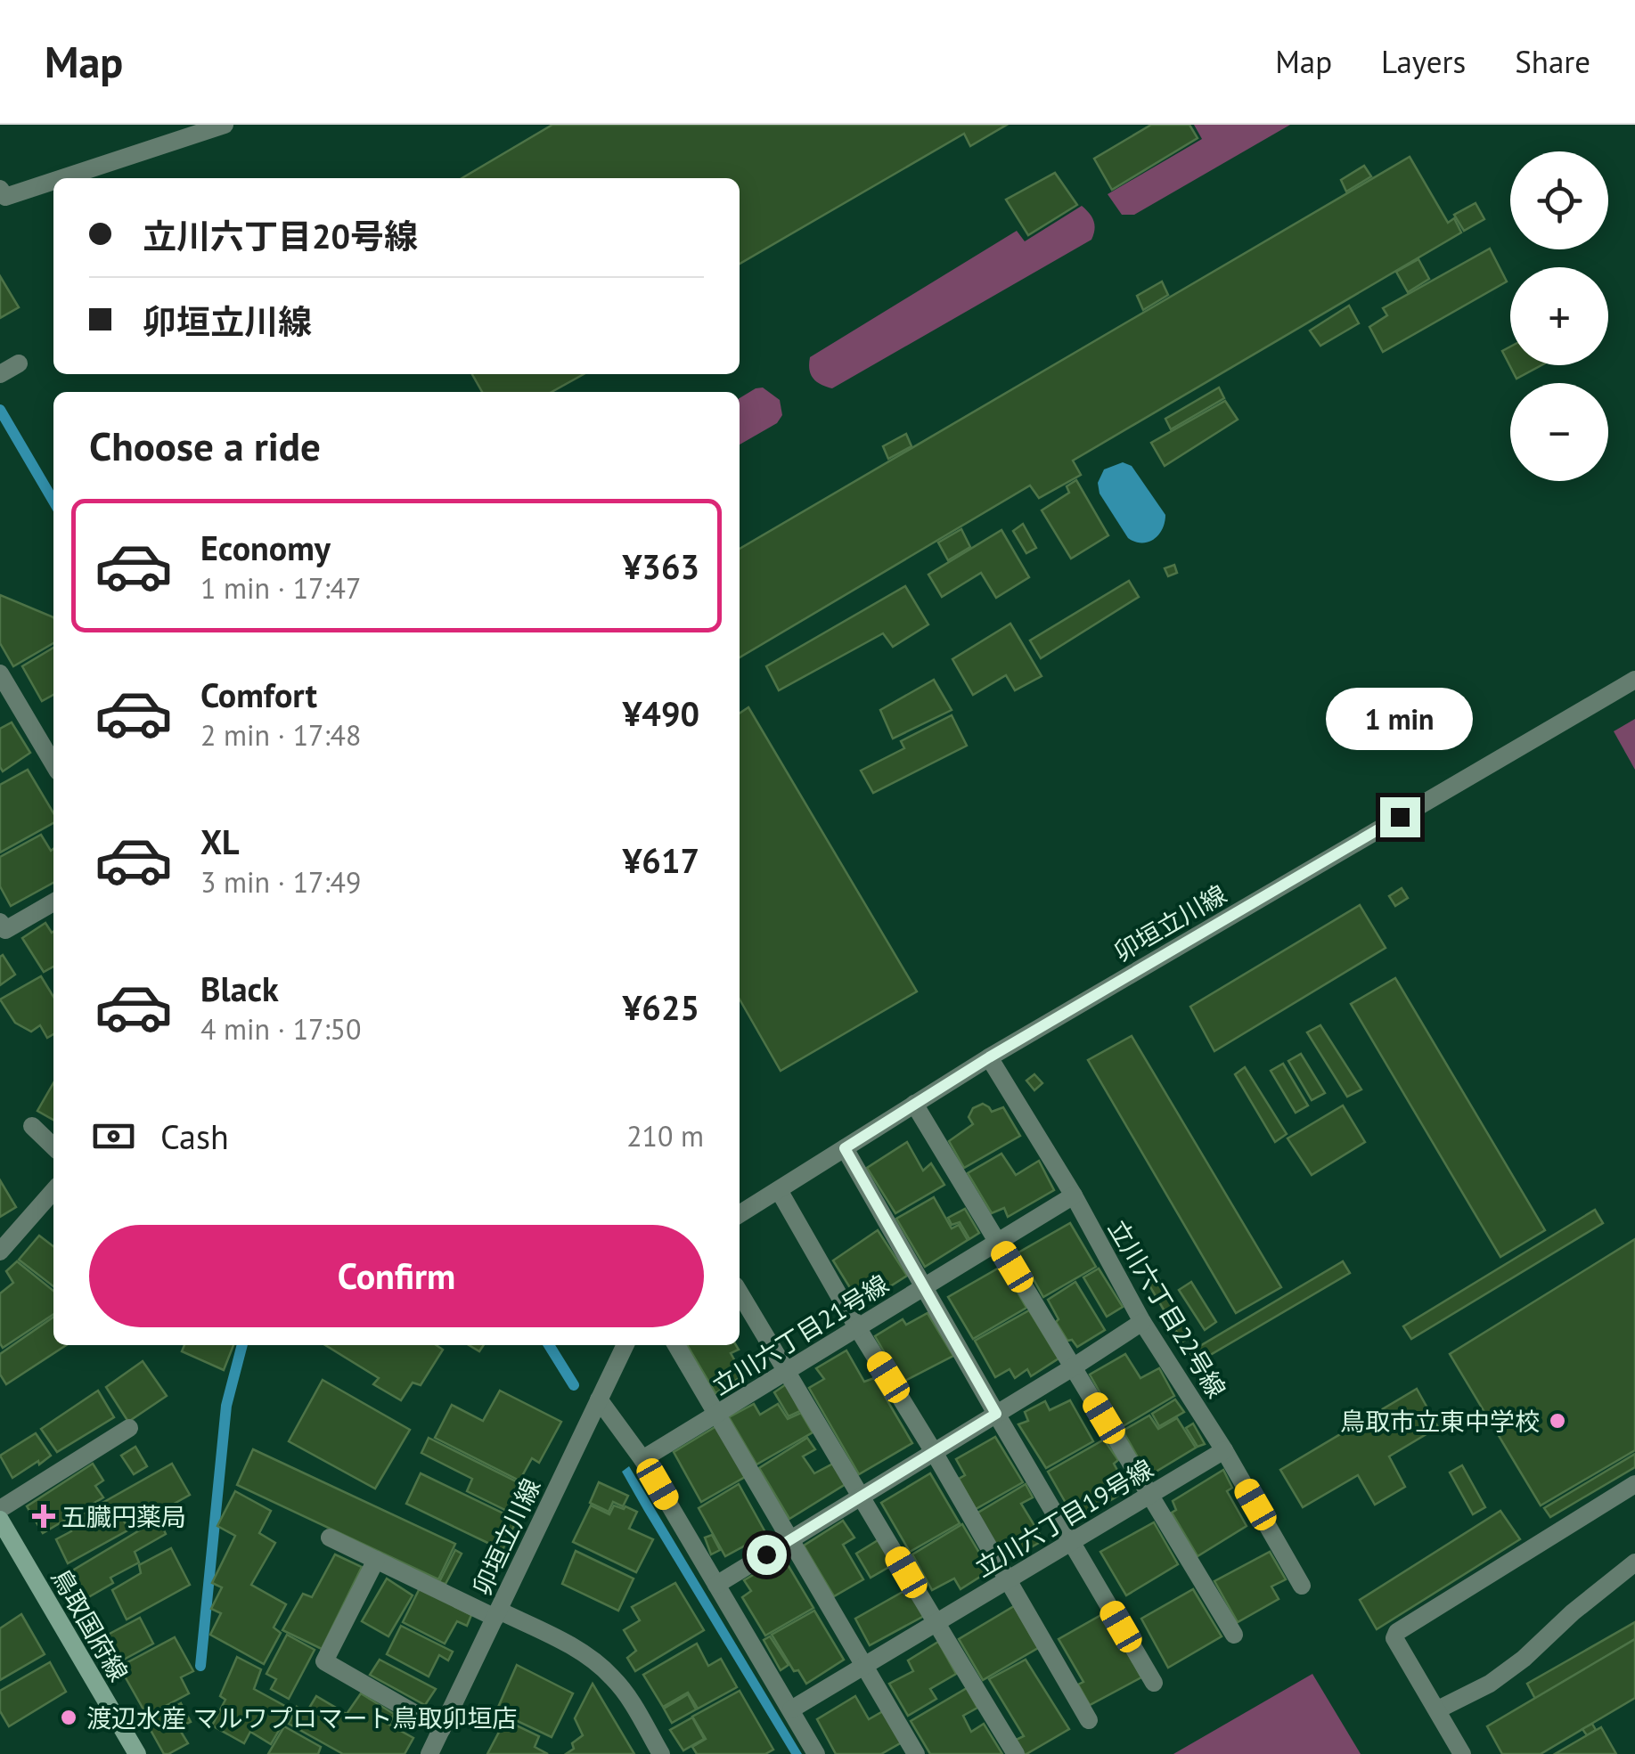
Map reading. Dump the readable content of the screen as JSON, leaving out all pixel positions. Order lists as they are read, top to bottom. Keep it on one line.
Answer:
{"streets":{"main road":["鳥取国府線"],"street":["卯垣立川線","立川六丁目22号線","立川六丁目21号線","立川六丁目19号線"]},"crossings":[["卯垣立川線","立川六丁目22号線"],["立川六丁目22号線","立川六丁目21号線"],["立川六丁目22号線","立川六丁目19号線"]],"places":{"other":["鳥取市立東中学校","渡辺水産 マルワプロマート鳥取卯垣店"],"health":["五臓円薬局"]},"page":{"header":"Map","nav":["Map","Layers","Share"],"map_buttons":["+","−"],"banner":["立川六丁目20号線","卯垣立川線"],"heading":"Choose a ride","list":[{"name":"Economy","note":"1 min · 17:47","value":"¥363"},{"name":"Comfort","note":"2 min · 17:48","value":"¥490"},{"name":"XL","note":"3 min · 17:49","value":"¥617"},{"name":"Black","note":"4 min · 17:50","value":"¥625"}],"bubble":"1 min","pay":["Cash","210 m"],"buttons":"Confirm"}}
